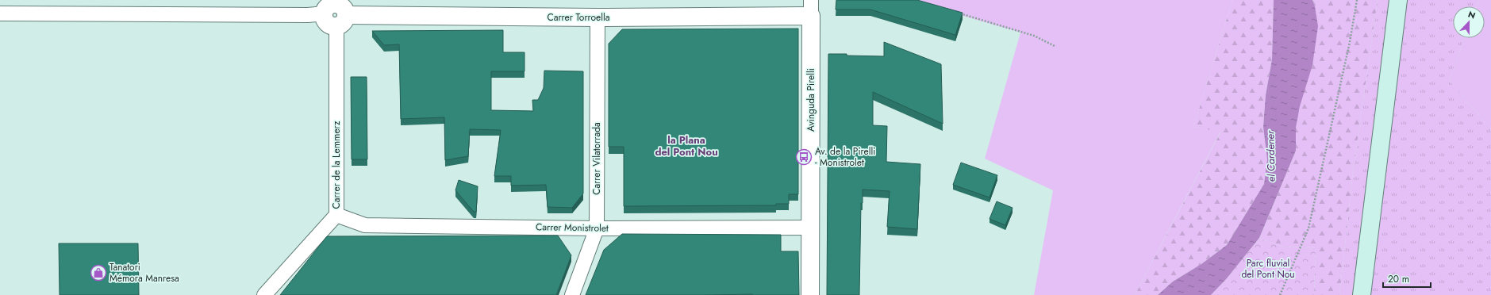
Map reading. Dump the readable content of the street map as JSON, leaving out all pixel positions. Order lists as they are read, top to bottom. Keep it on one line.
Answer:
{"streets":{"street":["Carrer Torroella","Avinguda Pirelli","Carrer Vilatorrada","Carrer de la Lemmerz","Carrer Monistrolet"]},"crossings":[["Carrer Torroella","Avinguda Pirelli"],["Carrer Torroella","Carrer Vilatorrada"],["Carrer Torroella","Carrer de la Lemmerz"],["Avinguda Pirelli","Carrer Monistrolet"],["Carrer Vilatorrada","Carrer Monistrolet"],["Carrer de la Lemmerz","Carrer Monistrolet"]],"districts":["la Plana del Pont Nou"],"water":["el Cardener"],"parks":["Parc fluvial del Pont Nou"],"places":{"bus stop":["Av. de la Pirelli - Monistrolet"],"shop":["Tanatori Mémora Manresa"]},"scale_bar":"20 m","north":"top"}
